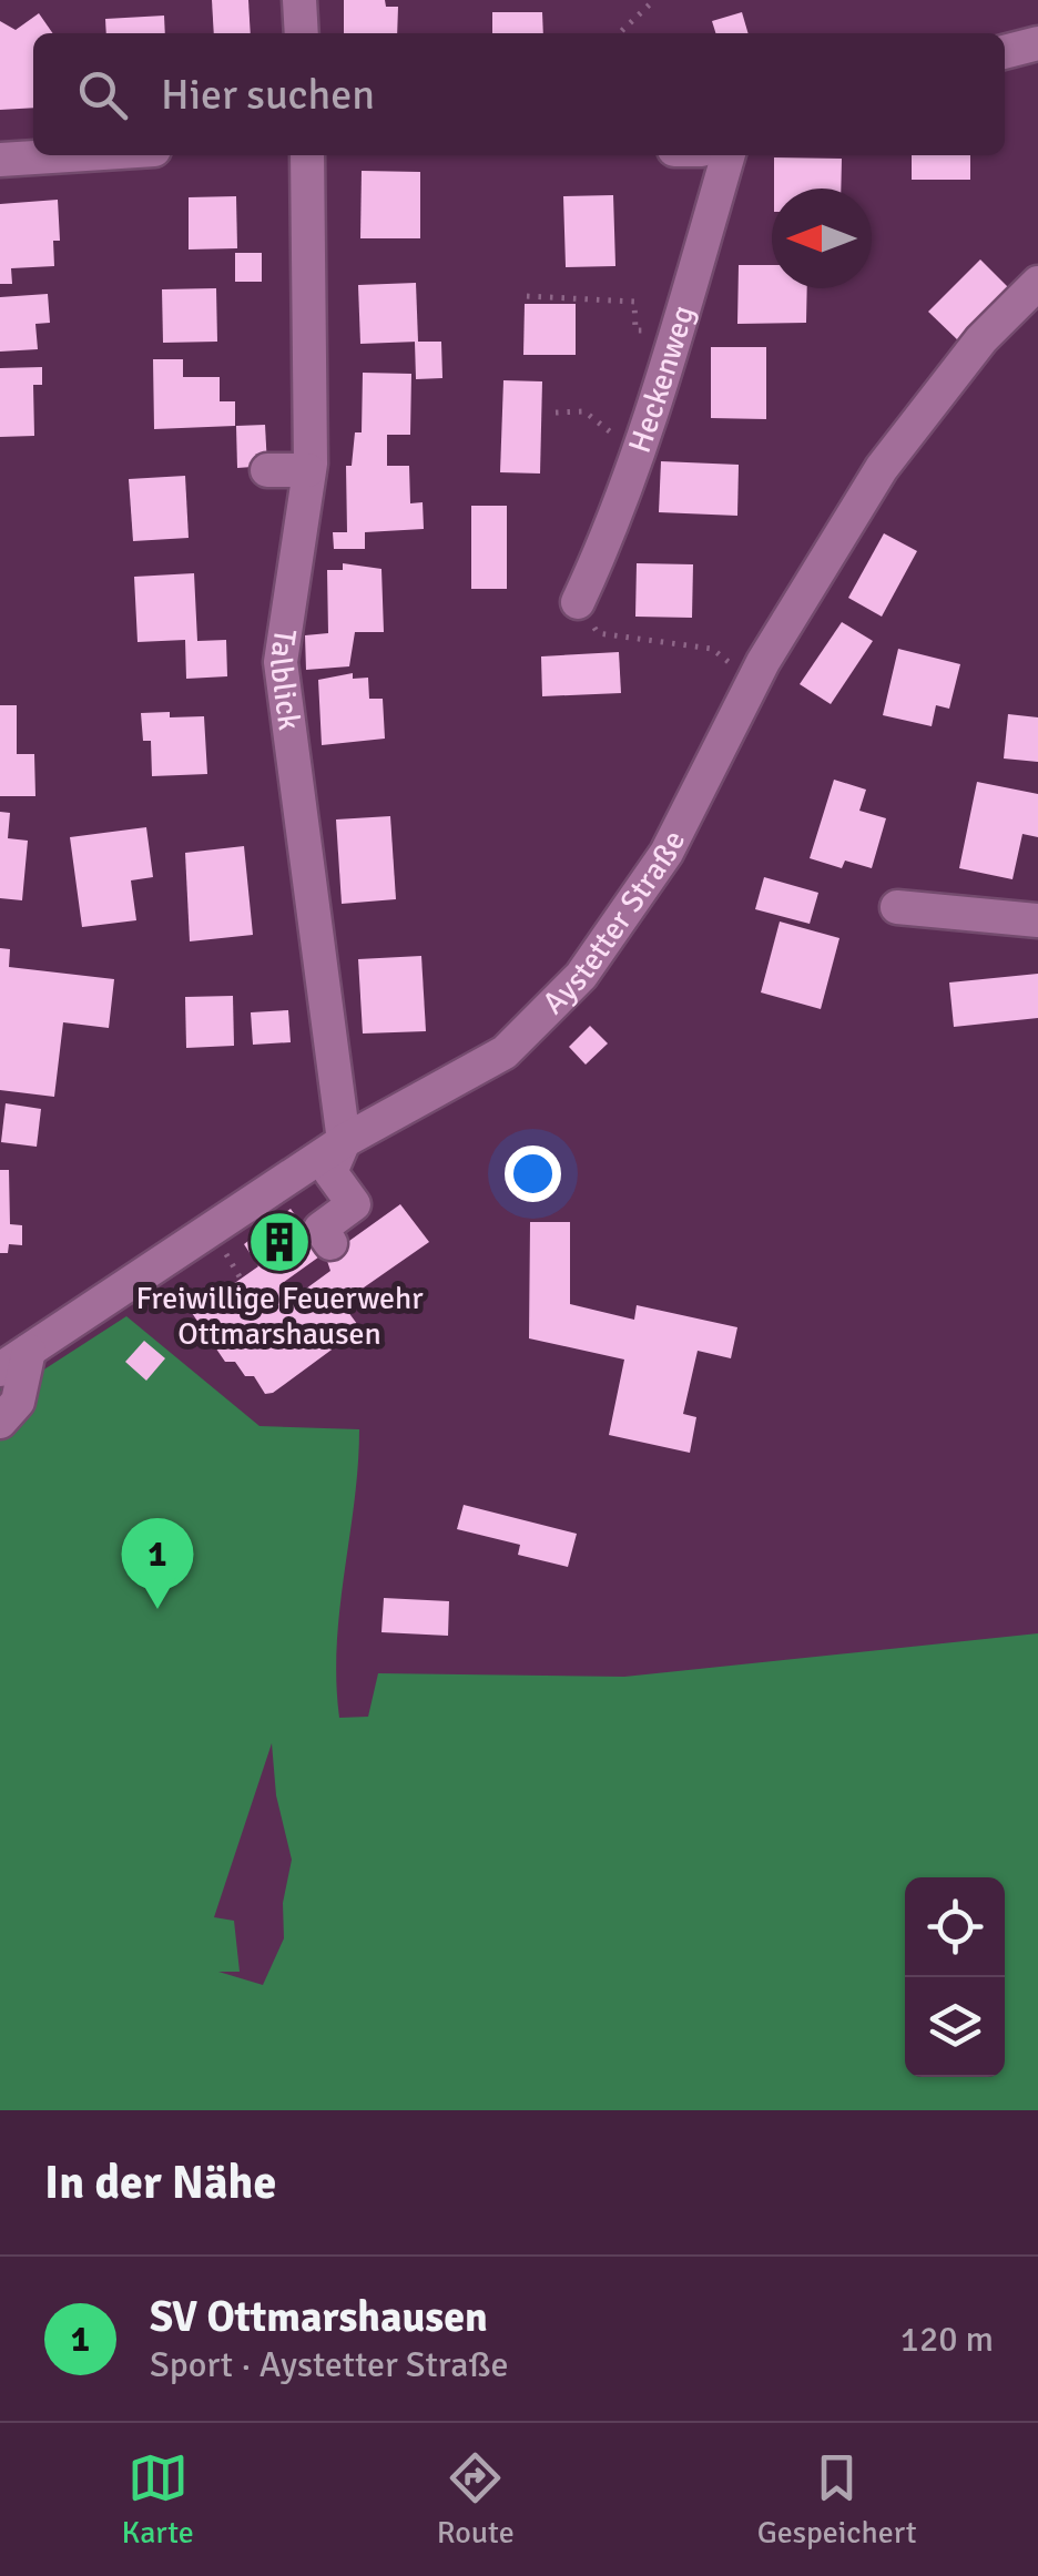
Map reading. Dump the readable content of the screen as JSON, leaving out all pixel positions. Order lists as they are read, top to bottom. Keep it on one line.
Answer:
{"streets":{"street":["Heckenweg","Talblick","Aystetter Straße"]},"crossings":[["Talblick","Aystetter Straße"]],"places":{"building":["Freiwillige Feuerwehr Ottmarshausen"]},"north":"left","page":{"search":"Hier suchen","pins":"1","heading":"In der Nähe","list":[{"mark":"1","name":"SV Ottmarshausen","note":"Sport · Aystetter Straße","value":"120 m"}],"nav":["Karte","Route","Gespeichert"]}}
